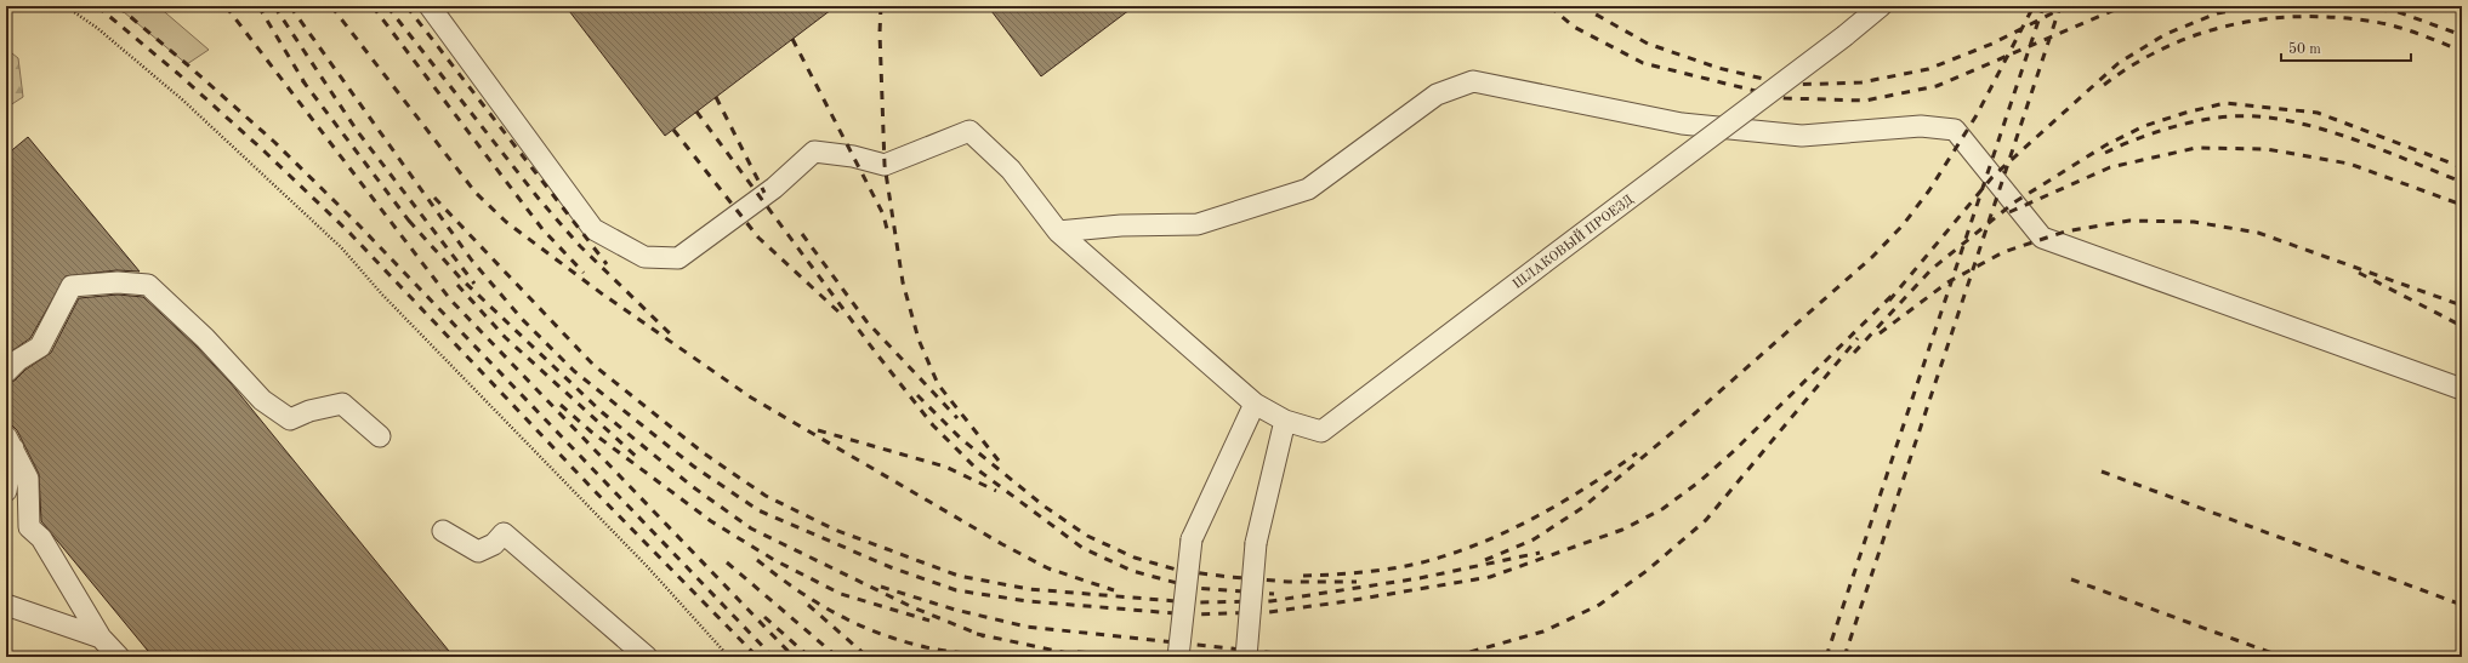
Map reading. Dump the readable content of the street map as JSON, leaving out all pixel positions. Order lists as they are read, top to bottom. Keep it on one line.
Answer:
{"streets":{"street":["ШЛАКОВЫЙ ПРОЕЗД"]},"scale_bar":"50 m"}
